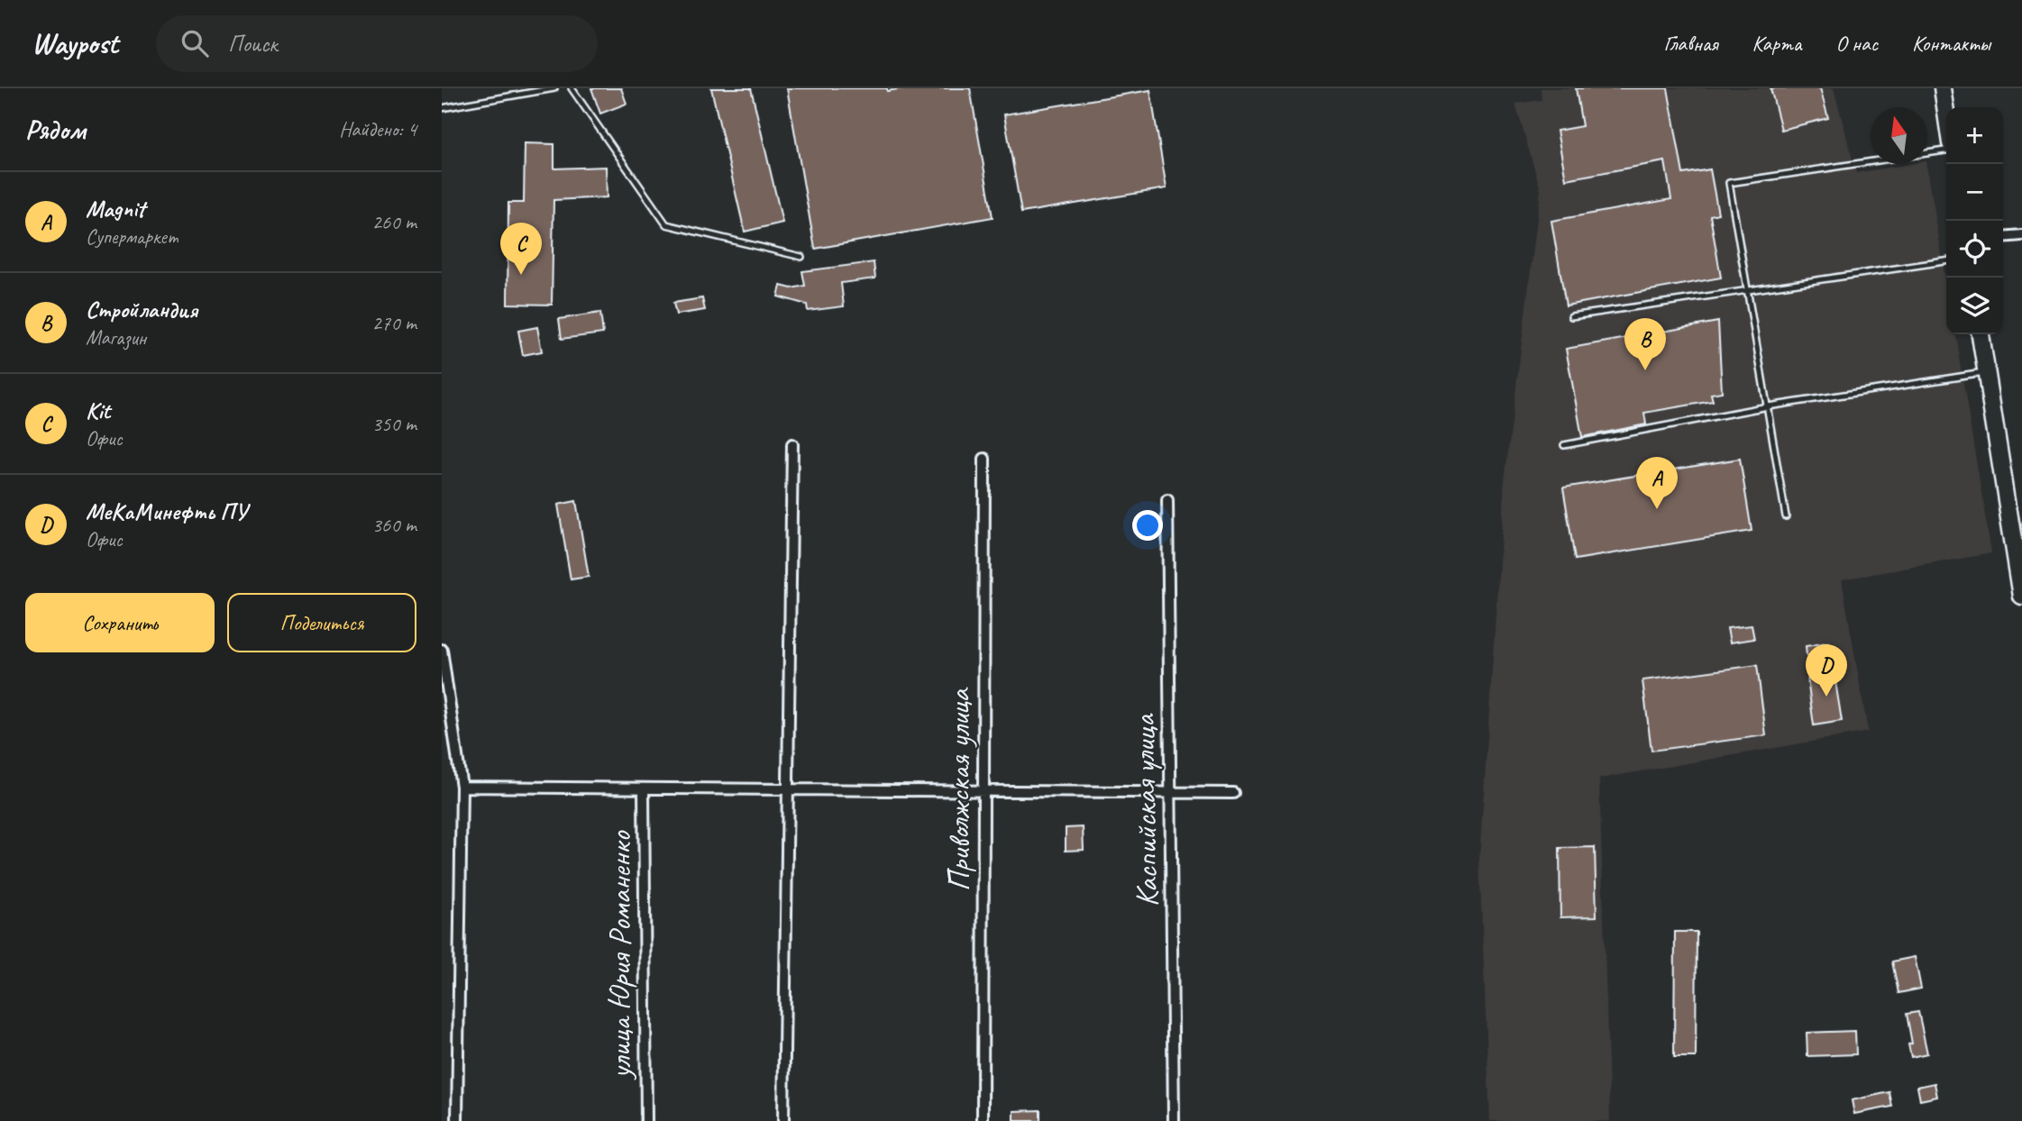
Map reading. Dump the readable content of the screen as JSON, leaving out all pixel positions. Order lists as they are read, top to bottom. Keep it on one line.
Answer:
{"streets":{"street":["Приволжская улица","Каспийская улица","улица Юрия Романенко"]},"north":"top","page":{"header":"Waypost","search":"Поиск","nav":["Главная","Карта","О нас","Контакты"],"heading":["Рядом","Найдено: 4"],"map_buttons":["+","−"],"list":[{"mark":"A","name":"Magnit","note":"Супермаркет","value":"260 m"},{"mark":"B","name":"Стройландия","note":"Магазин","value":"270 m"},{"mark":"C","name":"Kit","note":"Офис","value":"350 m"},{"mark":"D","name":"МеКаМинефть ПУ","note":"Офис","value":"360 m"}],"pins":["C","B","A","D"],"buttons":["Сохранить","Поделиться"]}}
